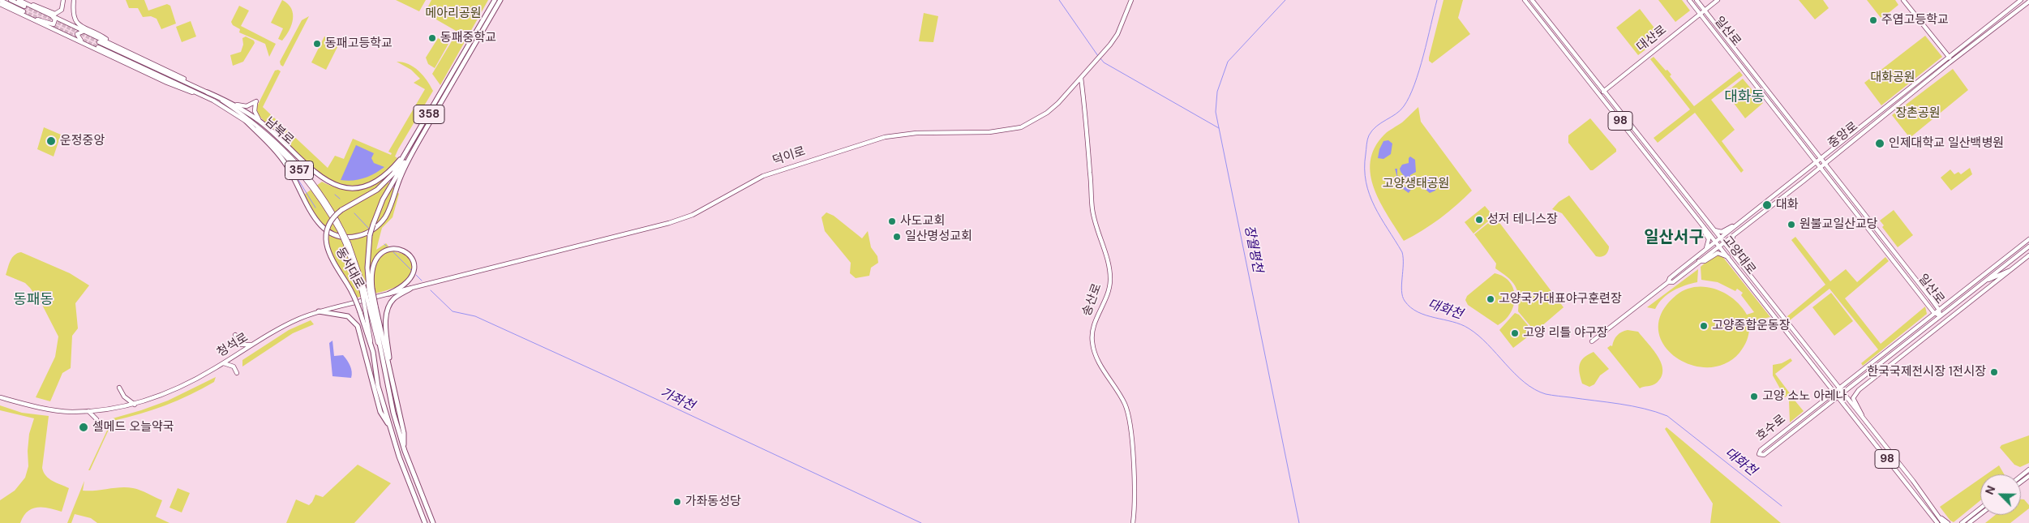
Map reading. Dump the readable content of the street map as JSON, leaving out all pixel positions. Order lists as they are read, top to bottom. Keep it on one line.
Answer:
{"streets":{"highway":["358","357","동서대로"],"main road":["일산로","대산로","98","남북로","중앙로","덕이로","고양대로","송산로","청석로","호수로"]},"crossings":[["일산로","대산로"],["일산로","중앙로"],["일산로","호수로"],["대산로","고양대로"],["남북로","동서대로"],["중앙로","고양대로"],["덕이로","송산로"],["덕이로","청석로"],["고양대로","호수로"]],"districts":["대화동","일산서구","동패동"],"water":["장월평천","대화천","가좌천"],"parks":["메아리공원","대화공원","장촌공원","고양생태공원"],"places":["주엽고등학교","동패중학교","동패고등학교","운정중앙","인제대학교 일산백병원","대화","성저 테니스장","사도교회","원불교일산교당","일산명성교회","고양국가대표야구훈련장","고양종합운동장","고양 리틀 야구장","한국국제전시장 1전시장","고양 소노 아레나","셀메드 오늘약국","가좌동성당"],"north":"top left"}
